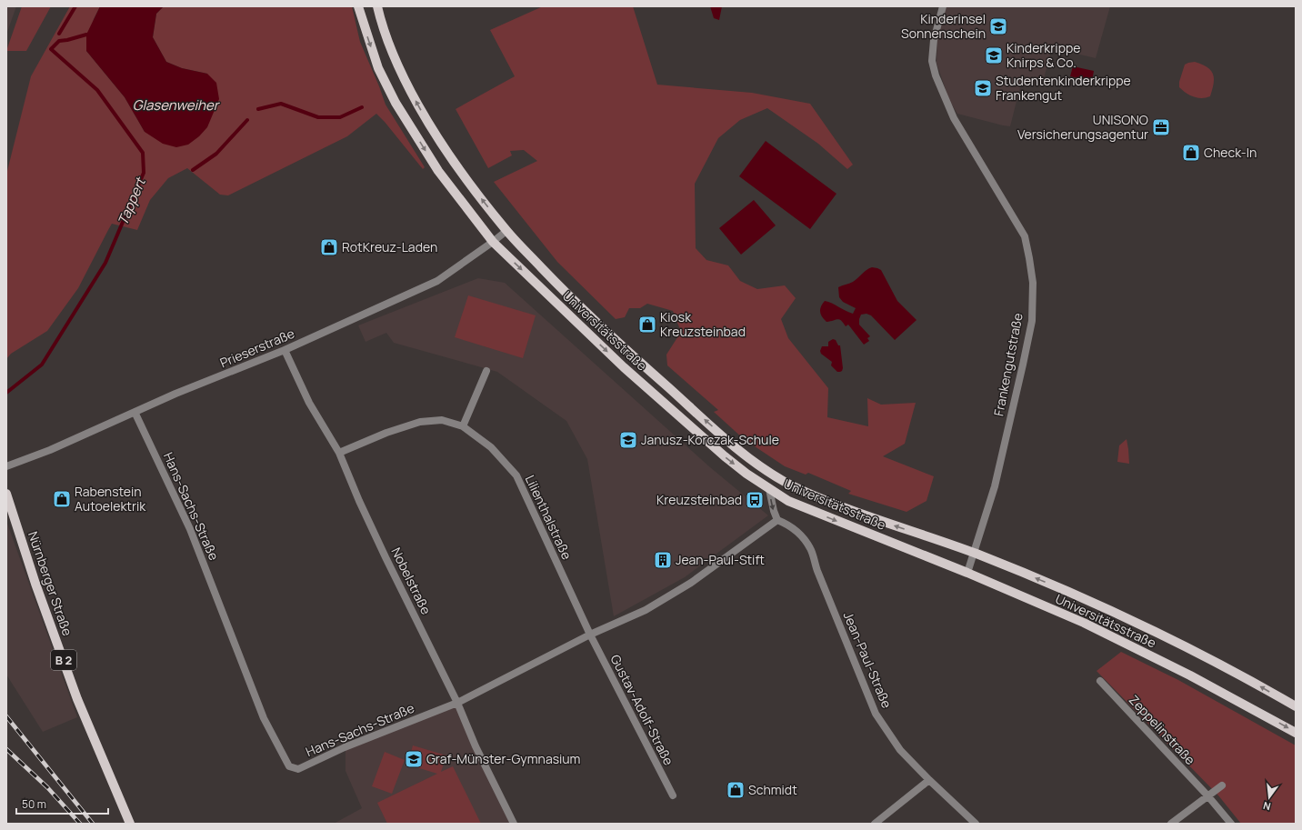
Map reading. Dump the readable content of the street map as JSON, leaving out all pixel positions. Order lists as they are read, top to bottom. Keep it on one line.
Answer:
{"streets":{"main road":["Universitätsstraße","Nürnberger Straße","B 2"],"street":["Prieserstraße","Frankengutstraße","Hans-Sachs-Straße","Lilienthalstraße","Nobelstraße","Jean-Paul-Straße","Gustav-Adolf-Straße","Zeppelinstraße"]},"crossings":[["Universitätsstraße","Prieserstraße"],["Universitätsstraße","Frankengutstraße"],["Prieserstraße","Hans-Sachs-Straße"],["Prieserstraße","Nobelstraße"],["Hans-Sachs-Straße","Lilienthalstraße"],["Hans-Sachs-Straße","Nobelstraße"],["Hans-Sachs-Straße","Jean-Paul-Straße"],["Hans-Sachs-Straße","Gustav-Adolf-Straße"],["Lilienthalstraße","Nobelstraße"],["Lilienthalstraße","Gustav-Adolf-Straße"]],"water":["Glasenweiher","Tappert"],"places":{"school or university":["Kinderinsel Sonnenschein","Kinderkrippe Knirps & Co.","Studentenkinderkrippe Frankengut","Janusz-Korczak-Schule","Graf-Münster-Gymnasium"],"office":["UNISONO Versicherungsagentur"],"shop":["Check-In","RotKreuz-Laden","Kiosk Kreuzsteinbad","Rabenstein Autoelektrik","Schmidt"],"bus stop":["Kreuzsteinbad"],"building":["Jean-Paul-Stift"]},"scale_bar":"50 m","north":"bottom"}
